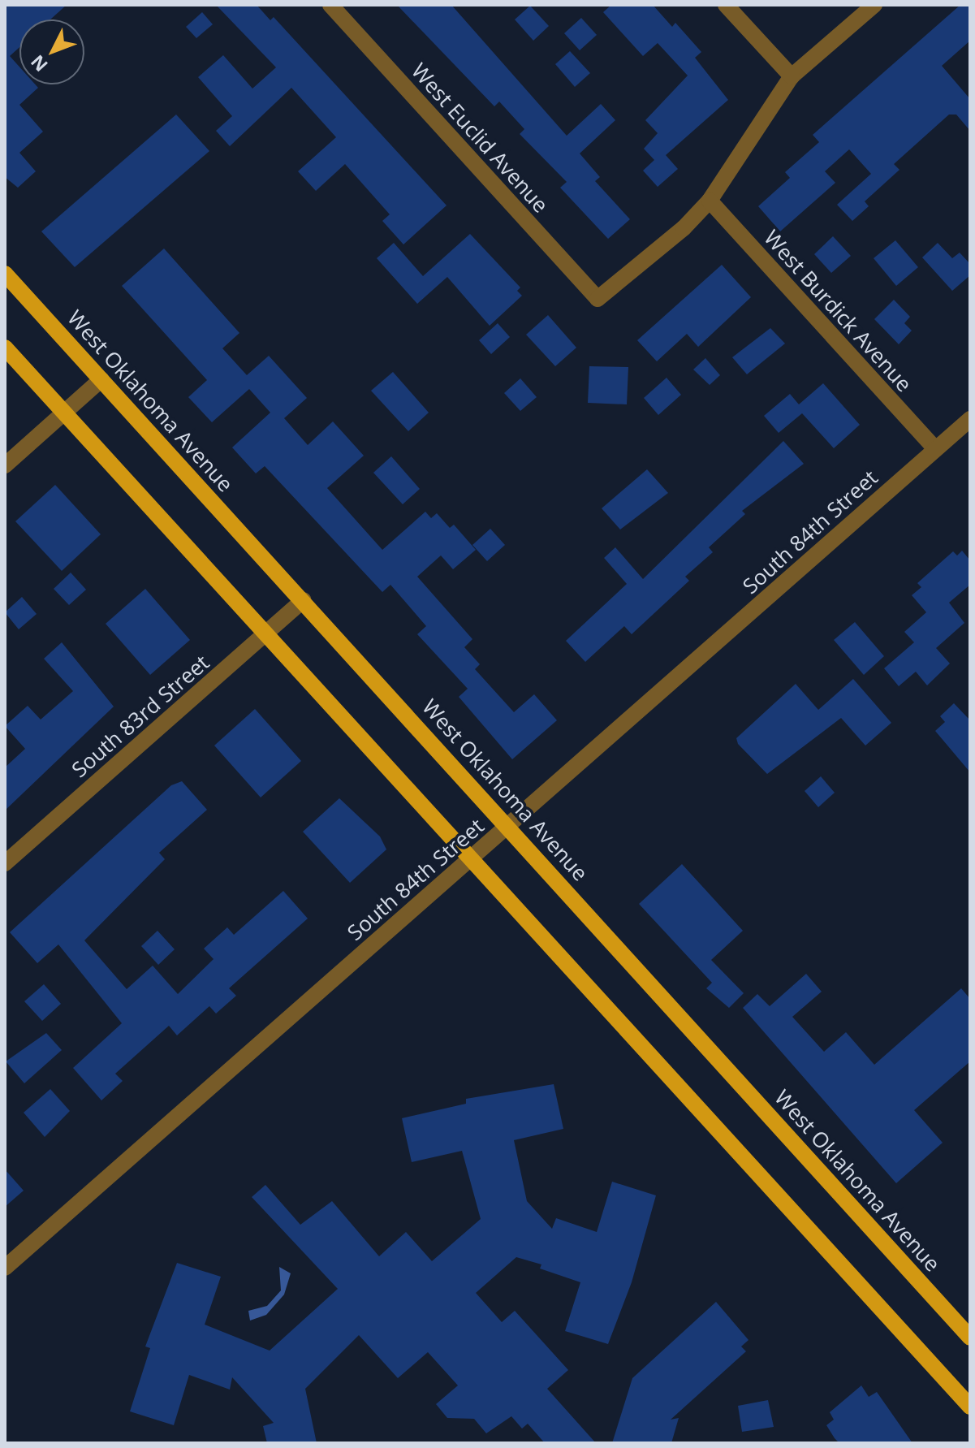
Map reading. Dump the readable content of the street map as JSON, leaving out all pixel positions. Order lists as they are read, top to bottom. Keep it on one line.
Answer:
{"streets":{"main road":["West Oklahoma Avenue"],"street":["West Euclid Avenue","West Burdick Avenue","South 84th Street","South 83rd Street"]},"crossings":[["West Euclid Avenue","West Burdick Avenue"],["West Burdick Avenue","South 84th Street"],["West Oklahoma Avenue","South 84th Street"],["West Oklahoma Avenue","South 83rd Street"]],"north":"bottom left"}
